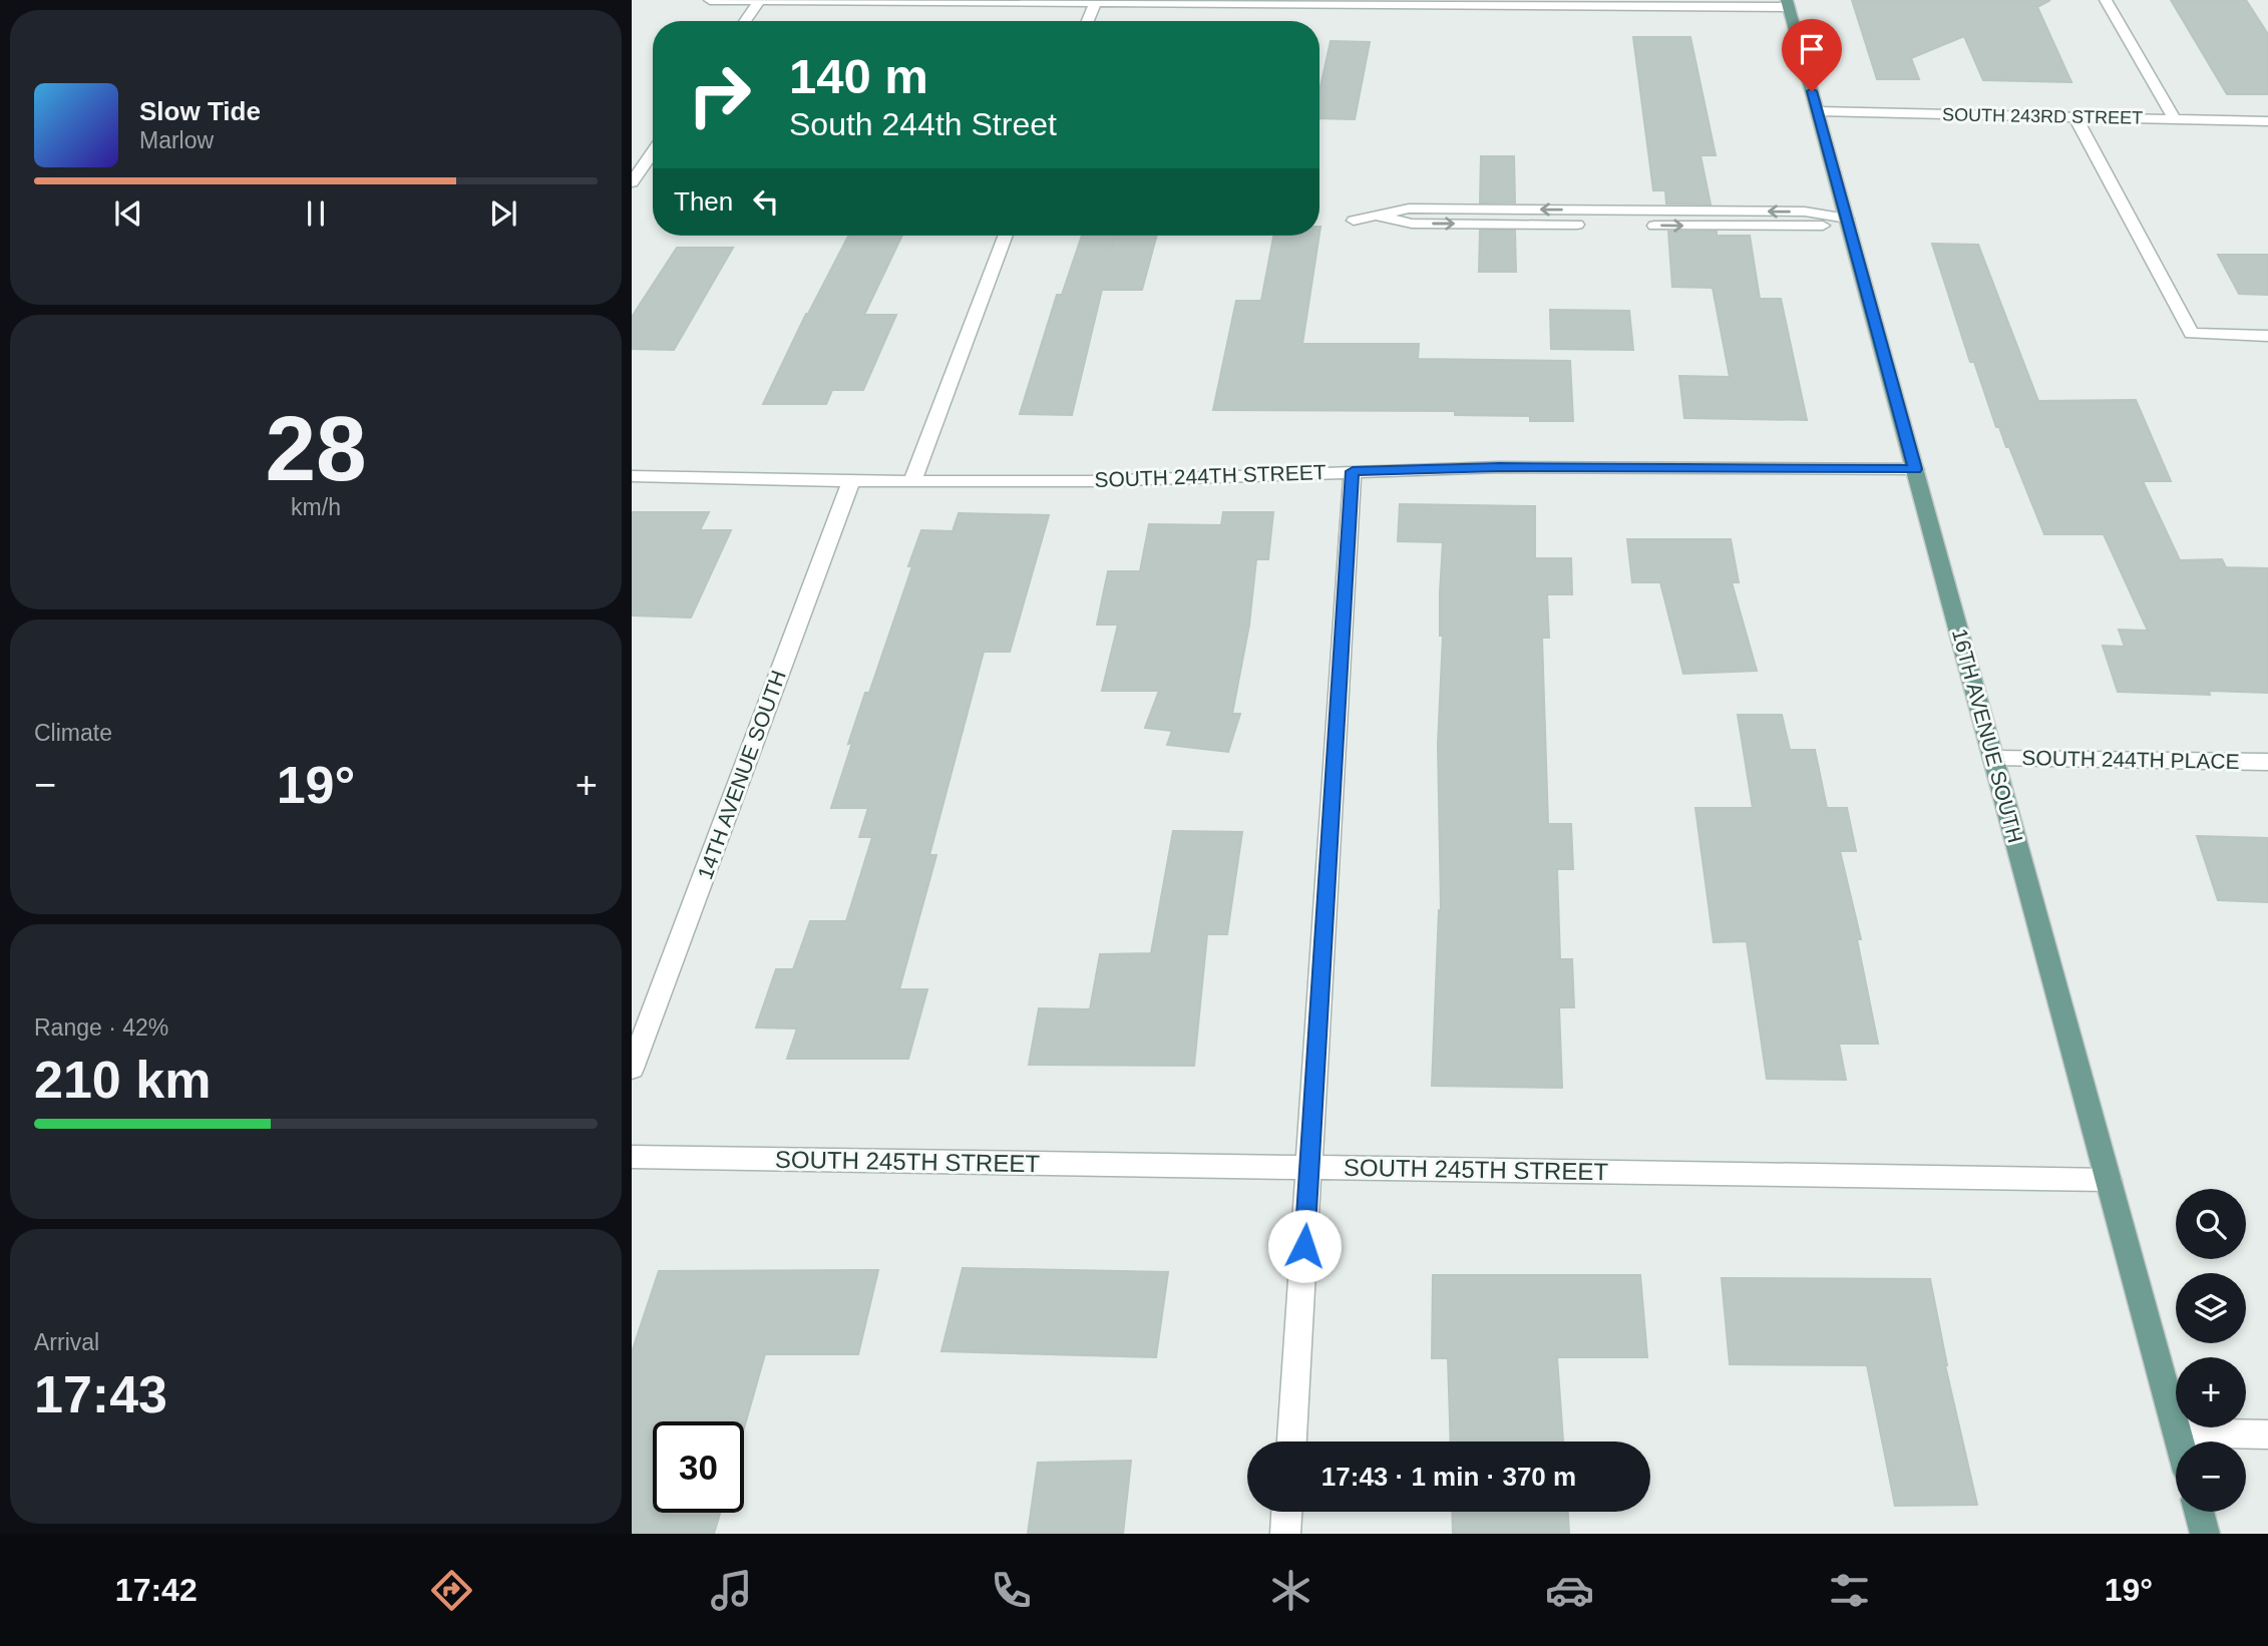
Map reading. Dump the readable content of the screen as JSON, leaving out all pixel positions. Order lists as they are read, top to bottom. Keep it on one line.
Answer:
{"streets":{"main road":["16TH AVENUE SOUTH"],"street":["SOUTH 243RD STREET","SOUTH 244TH STREET","SOUTH 244TH PLACE","14TH AVENUE SOUTH","SOUTH 245TH STREET"]},"crossings":[["SOUTH 243RD STREET","16TH AVENUE SOUTH"],["SOUTH 244TH STREET","16TH AVENUE SOUTH"],["SOUTH 244TH STREET","14TH AVENUE SOUTH"],["16TH AVENUE SOUTH","SOUTH 244TH PLACE"],["16TH AVENUE SOUTH","SOUTH 245TH STREET"]],"page":{"turn":["140 m","South 244th Street"],"song":["Slow Tide","Marlow"],"then":"Then","tile":[["28","km/h"],"Climate",["Range · 42%","210 km"],["Arrival","17:43"]],"heat":["−","19°","+"],"map_buttons":["+","−"],"limit":"30","trip":"17:43 · 1 min · 370 m","tabs":["17:42","19°"]}}
